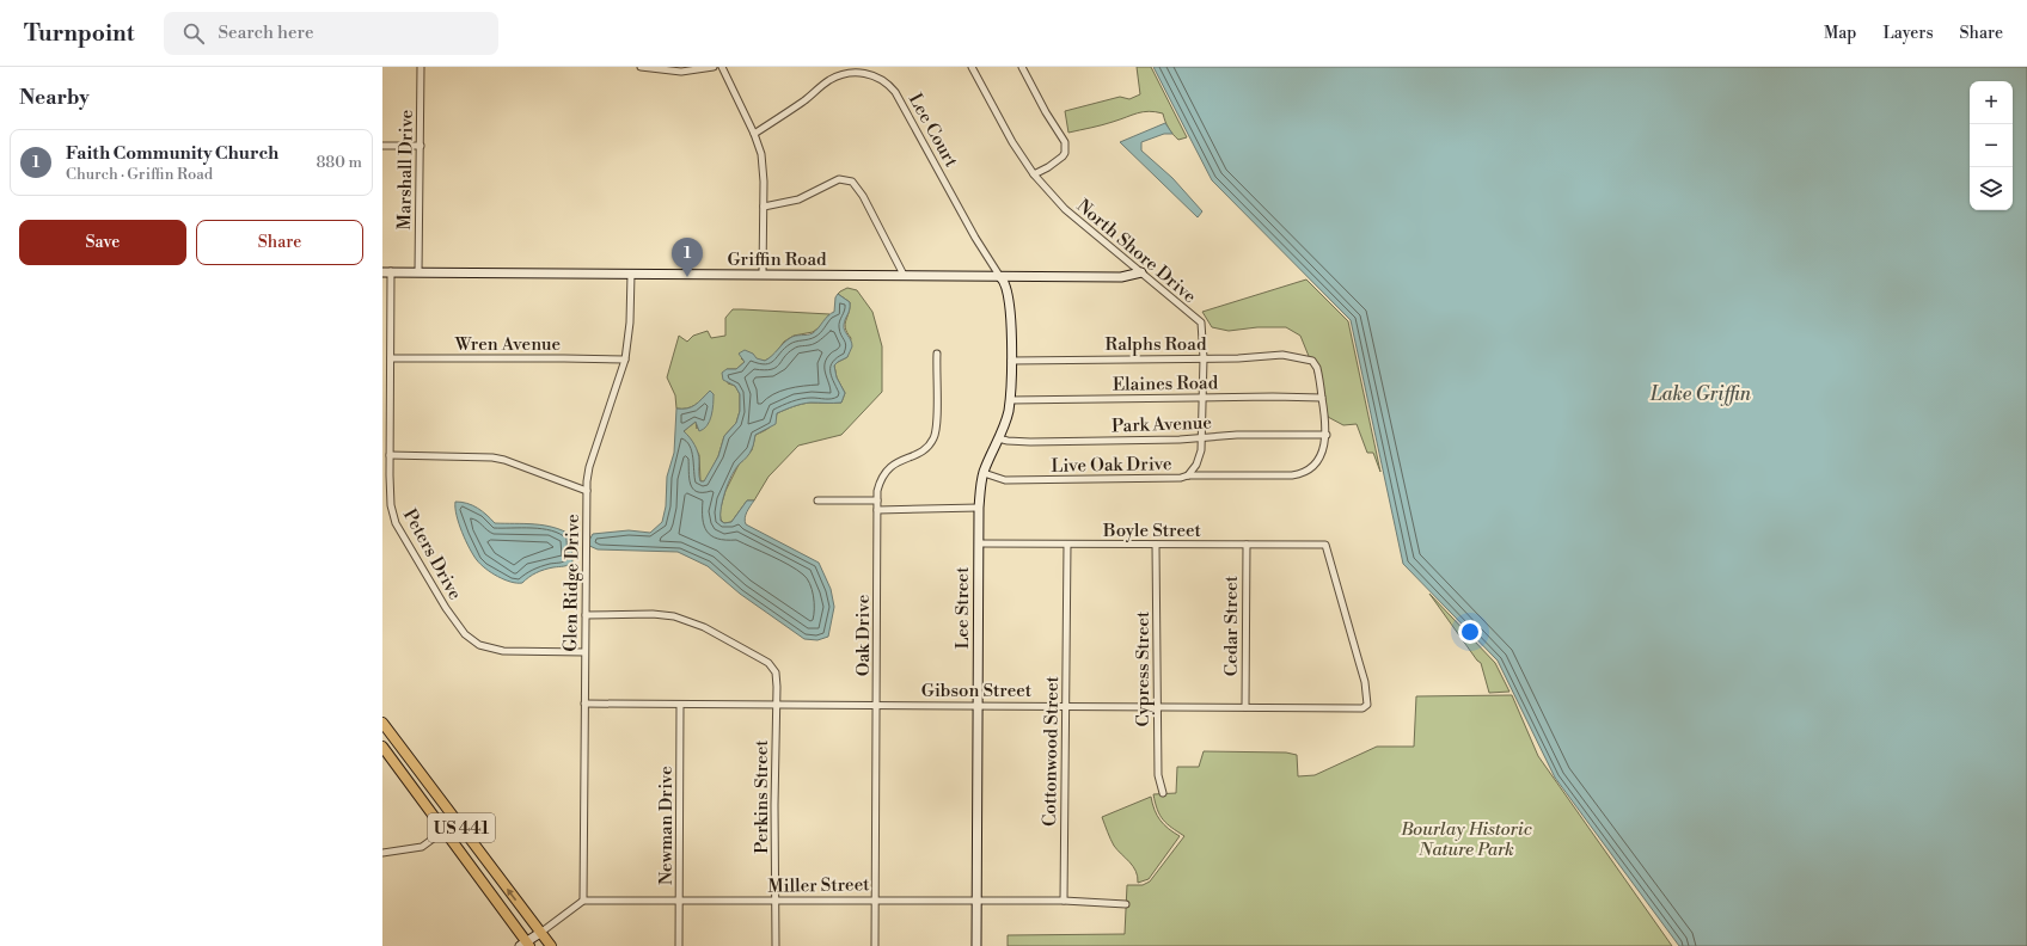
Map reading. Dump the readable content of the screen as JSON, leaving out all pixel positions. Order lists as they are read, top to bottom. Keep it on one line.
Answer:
{"streets":{"main road":["US 441"],"street":["Lee Court","Marshall Drive","North Shore Drive","Griffin Road","Wren Avenue","Ralphs Road","Elaines Road","Park Avenue","Live Oak Drive","Boyle Street","Peters Drive","Glen Ridge Drive","Lee Street","Cedar Street","Oak Drive","Cypress Street","Gibson Street","Cottonwood Street","Perkins Street","Newman Drive","Miller Street"]},"crossings":[["Lee Court","Griffin Road"],["Lee Court","Lee Street"],["Marshall Drive","Griffin Road"],["North Shore Drive","Griffin Road"],["North Shore Drive","Ralphs Road"],["North Shore Drive","Elaines Road"],["North Shore Drive","Park Avenue"],["North Shore Drive","Live Oak Drive"],["Griffin Road","Peters Drive"],["Griffin Road","Glen Ridge Drive"],["Griffin Road","Lee Street"],["Wren Avenue","Peters Drive"],["Wren Avenue","Glen Ridge Drive"],["Ralphs Road","Elaines Road"],["Ralphs Road","Lee Street"],["Elaines Road","Lee Street"],["Park Avenue","Live Oak Drive"],["Park Avenue","Lee Street"],["Live Oak Drive","Lee Street"],["Boyle Street","Lee Street"],["Boyle Street","Cedar Street"],["Boyle Street","Cypress Street"],["Boyle Street","Gibson Street"],["Boyle Street","Cottonwood Street"],["Peters Drive","Glen Ridge Drive"],["Glen Ridge Drive","Gibson Street"],["Glen Ridge Drive","Perkins Street"],["Glen Ridge Drive","Miller Street"],["Lee Street","Gibson Street"],["Lee Street","Miller Street"],["Cedar Street","Gibson Street"],["Oak Drive","Gibson Street"],["Oak Drive","Miller Street"],["Cypress Street","Gibson Street"],["Gibson Street","Cottonwood Street"],["Gibson Street","Perkins Street"],["Gibson Street","Newman Drive"],["Cottonwood Street","Miller Street"],["Perkins Street","Miller Street"],["Newman Drive","Miller Street"]],"water":["Lake Griffin"],"parks":["Bourlay Historic Nature Park"],"page":{"header":"Turnpoint","search":"Search here","nav":["Map","Layers","Share"],"heading":"Nearby","map_buttons":["+","−"],"list":[{"mark":"1","name":"Faith Community Church","note":"Church · Griffin Road","value":"880 m"}],"buttons":["Save","Share"],"pins":"1"}}
